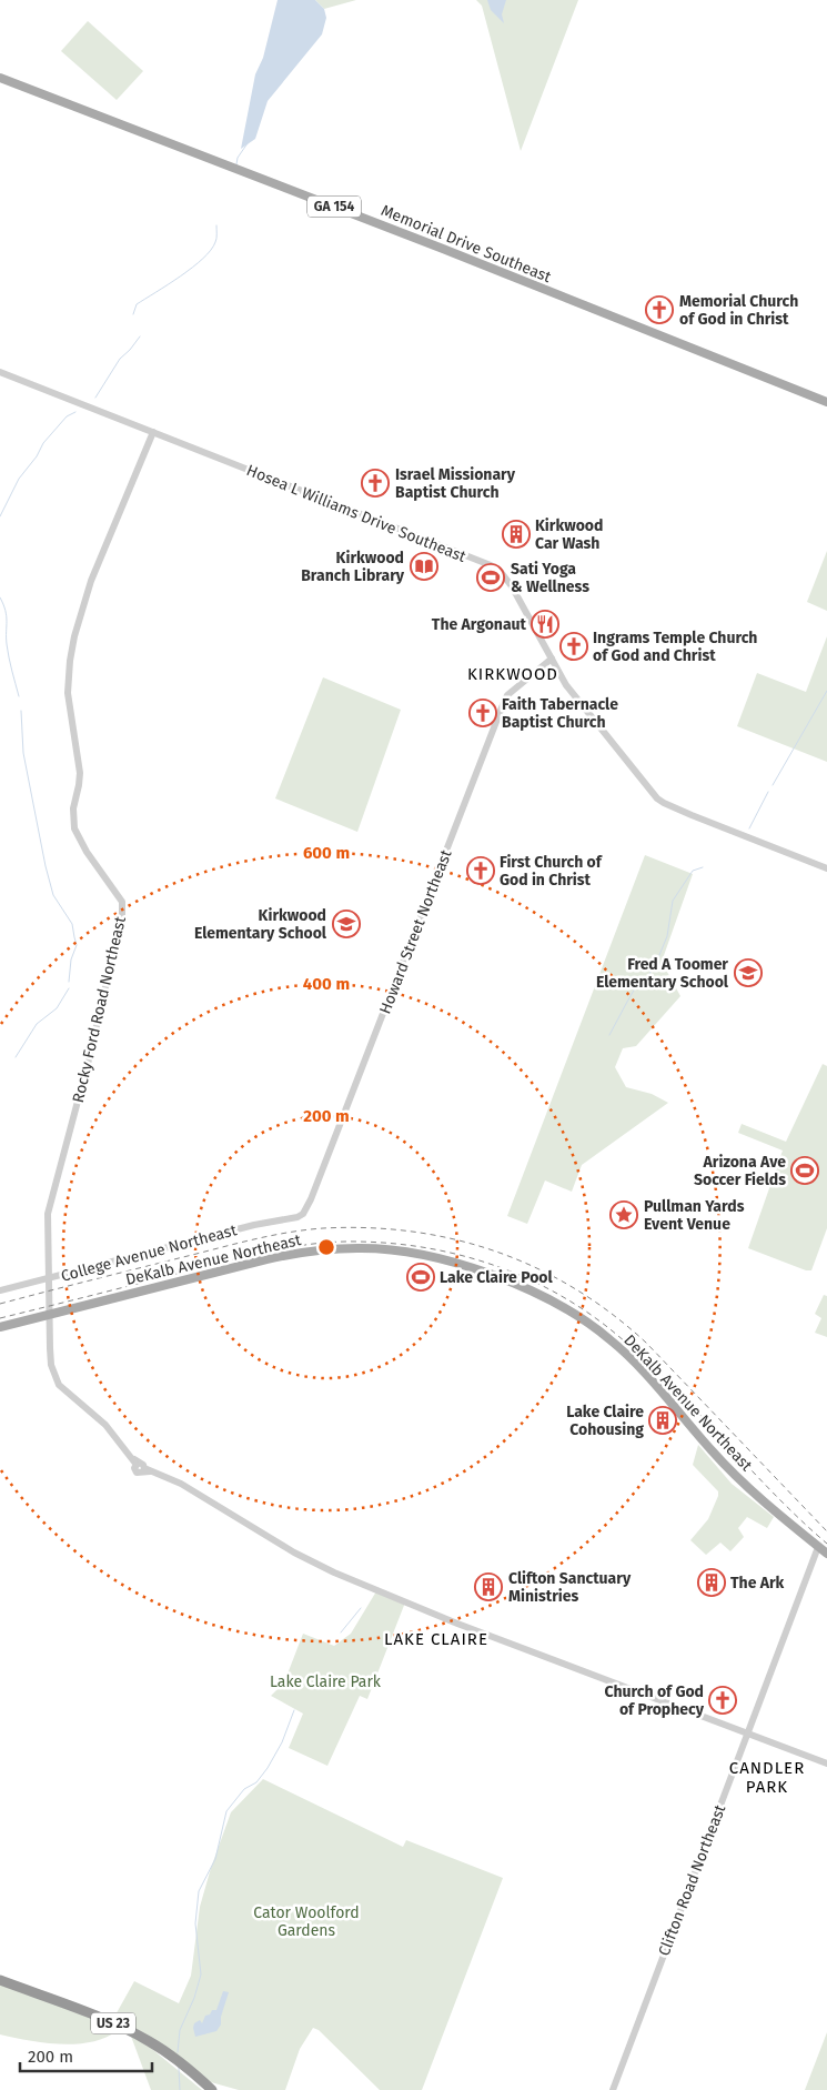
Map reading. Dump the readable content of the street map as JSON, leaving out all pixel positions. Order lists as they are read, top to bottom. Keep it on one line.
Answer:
{"streets":{"highway":["US 23"],"main road":["GA 154","Memorial Drive Southeast","DeKalb Avenue Northeast"],"street":["Hosea L Williams Drive Southeast","Howard Street Northeast","Rocky Ford Road Northeast","College Avenue Northeast","Clifton Road Northeast"]},"crossings":[["Hosea L Williams Drive Southeast","Howard Street Northeast"],["Hosea L Williams Drive Southeast","Rocky Ford Road Northeast"],["Howard Street Northeast","College Avenue Northeast"],["Rocky Ford Road Northeast","College Avenue Northeast"],["Rocky Ford Road Northeast","DeKalb Avenue Northeast"],["Rocky Ford Road Northeast","Clifton Road Northeast"],["DeKalb Avenue Northeast","Clifton Road Northeast"]],"districts":["KIRKWOOD","LAKE CLAIRE","CANDLER PARK"],"parks":["Lake Claire Park","Cator Woolford Gardens"],"places":{"church":["Memorial Church of God in Christ","Israel Missionary Baptist Church","Ingrams Temple Church of God and Christ","Faith Tabernacle Baptist Church","First Church of God in Christ","Church of God of Prophecy"],"building":["Kirkwood Car Wash","Lake Claire Cohousing","The Ark","Clifton Sanctuary Ministries"],"library":["Kirkwood Branch Library"],"sports":["Sati Yoga & Wellness","Arizona Ave Soccer Fields","Lake Claire Pool"],"restaurant":["The Argonaut"],"school or university":["Kirkwood Elementary School","Fred A Toomer Elementary School"],"place":["Pullman Yards Event Venue"]},"scale_bar":"200 m","rings":["600 m","400 m","200 m"]}
